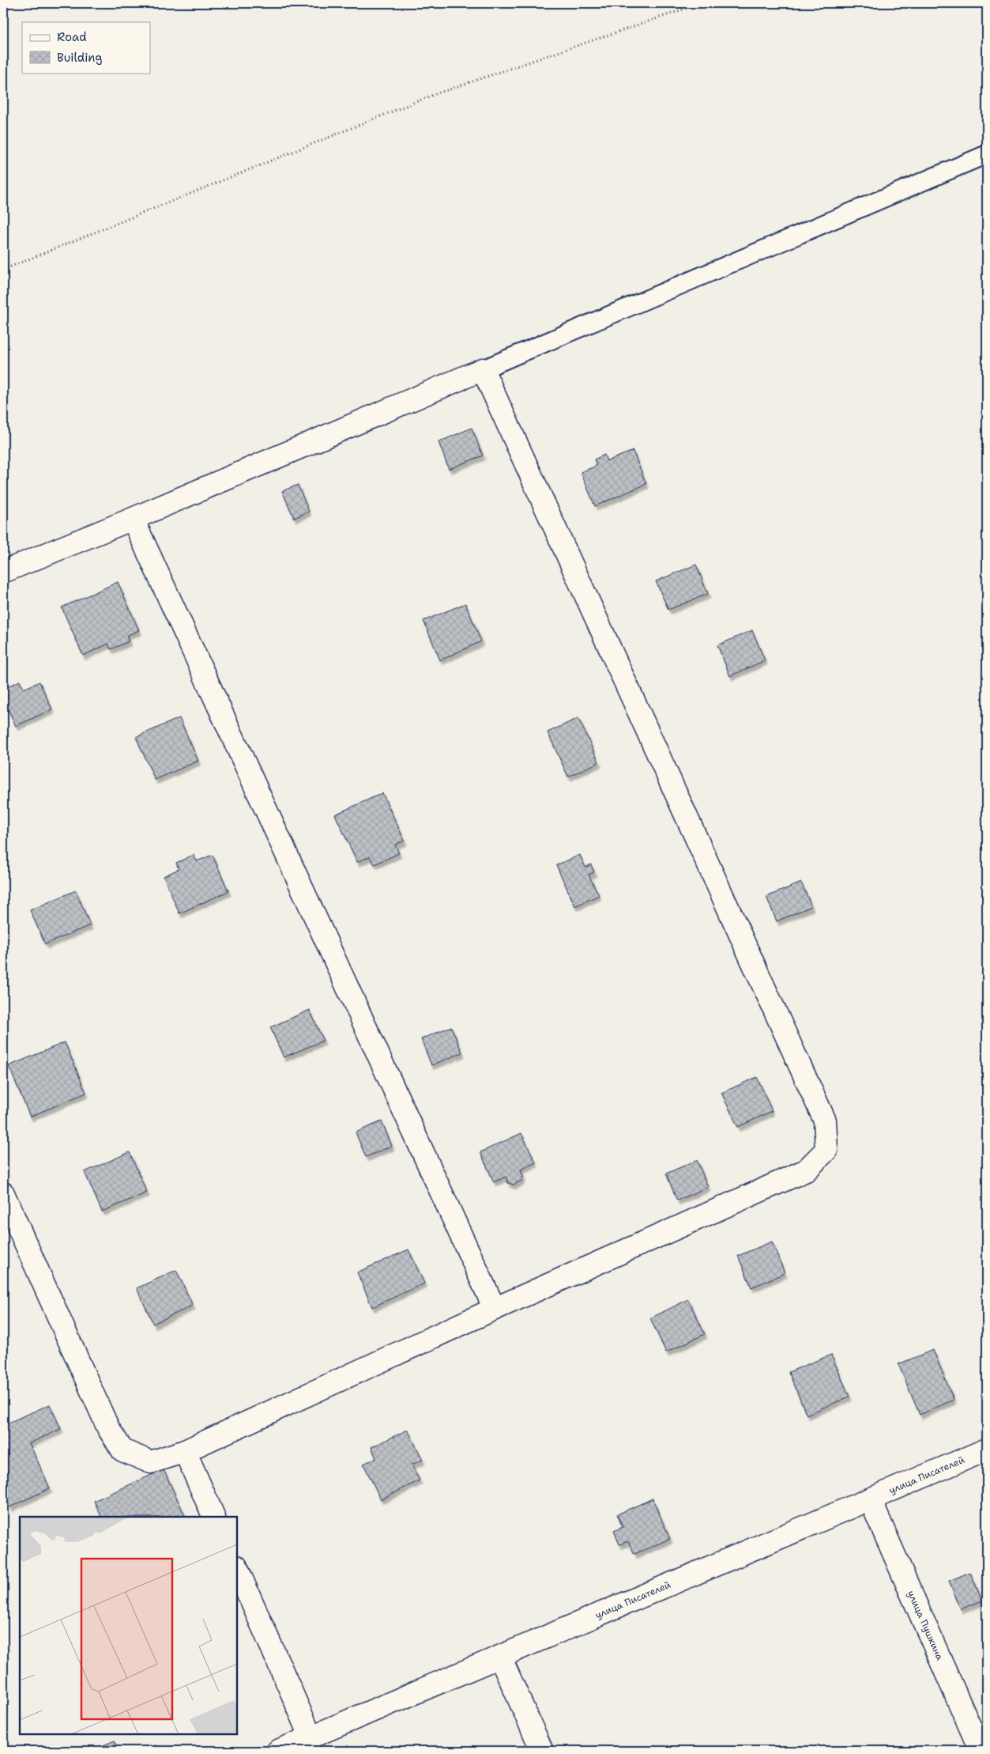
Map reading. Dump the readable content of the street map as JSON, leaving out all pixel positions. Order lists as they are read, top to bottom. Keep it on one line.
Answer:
{"streets":{"street":["улица Писателей","улица Пушкина"]},"crossings":[["улица Писателей","улица Пушкина"]],"legend":["Road","Building"]}
